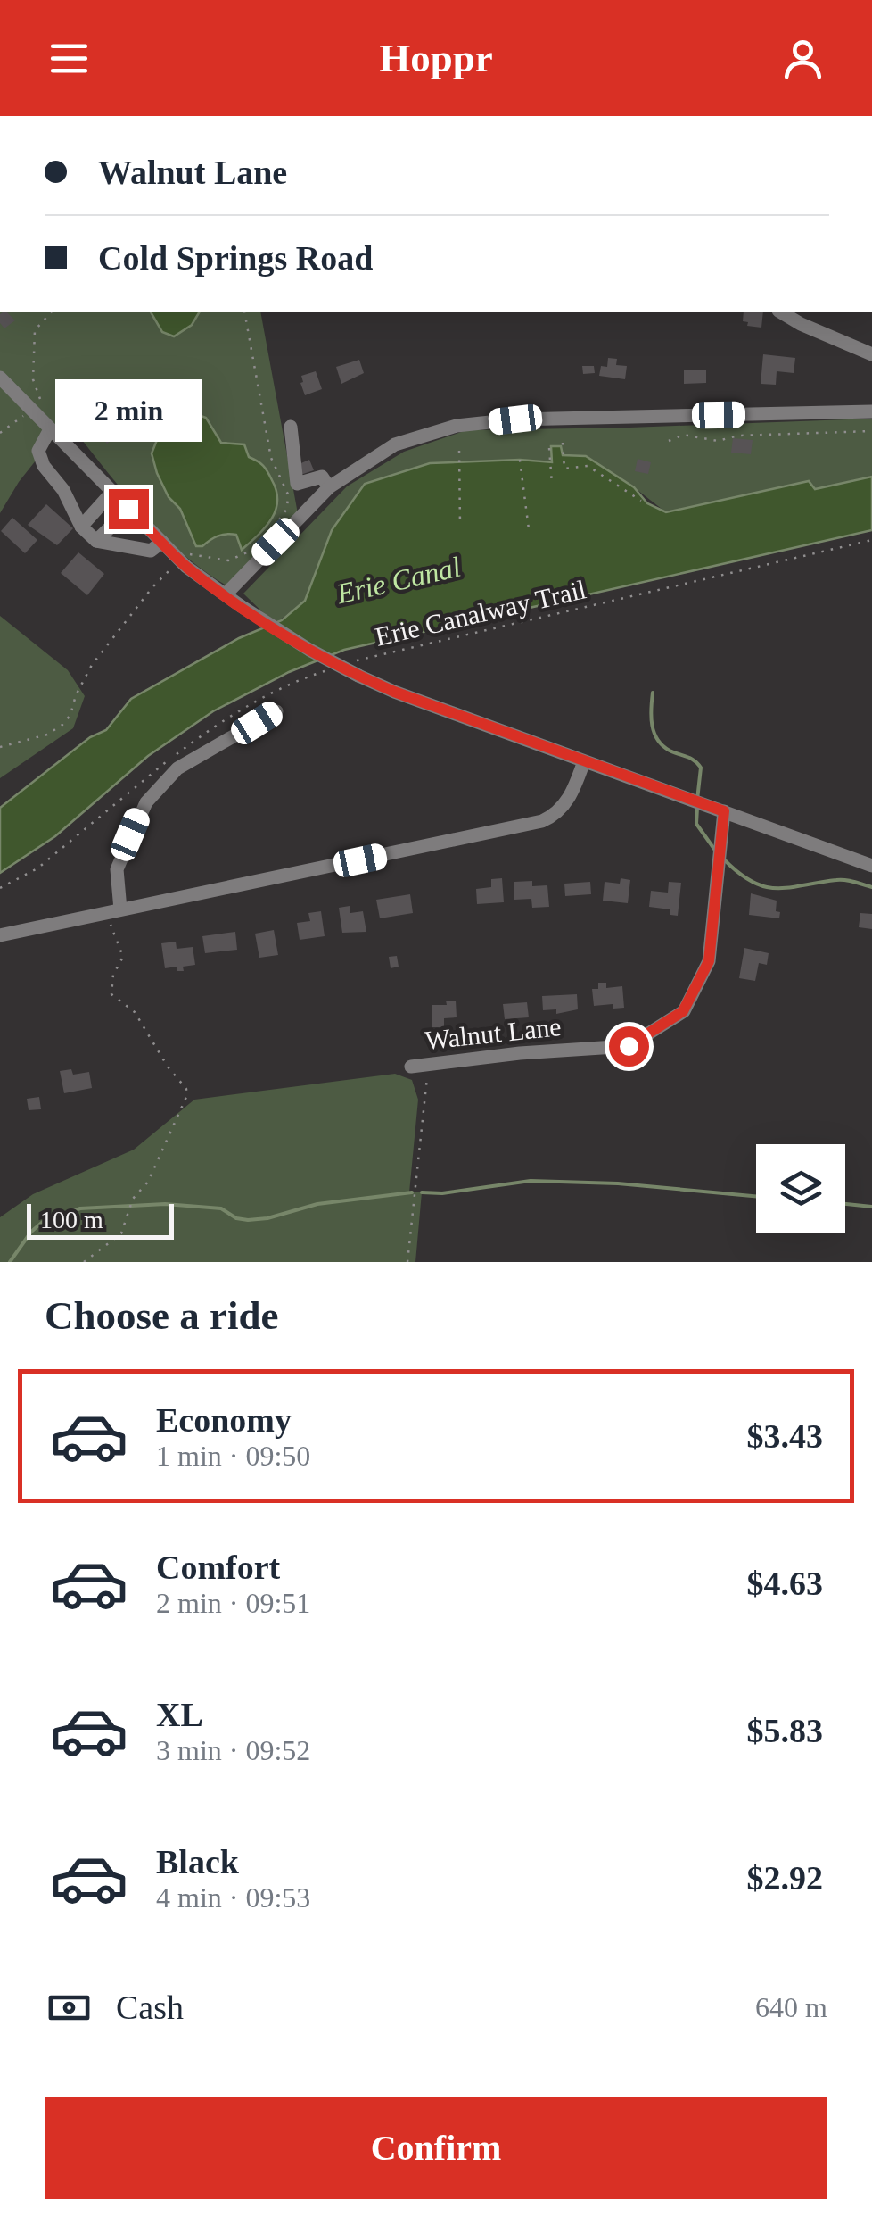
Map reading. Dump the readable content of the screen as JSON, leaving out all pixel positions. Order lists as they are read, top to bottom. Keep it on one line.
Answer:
{"streets":{"street":["Walnut Lane"],"path":["Erie Canalway Trail"]},"water":["Erie Canal"],"scale_bar":"100 m","page":{"header":"Hoppr","banner":["Walnut Lane","Cold Springs Road"],"bubble":"2 min","scale":"100 m","heading":"Choose a ride","list":[{"name":"Economy","note":"1 min · 09:50","value":"$3.43"},{"name":"Comfort","note":"2 min · 09:51","value":"$4.63"},{"name":"XL","note":"3 min · 09:52","value":"$5.83"},{"name":"Black","note":"4 min · 09:53","value":"$2.92"}],"pay":["Cash","640 m"],"buttons":"Confirm"}}
